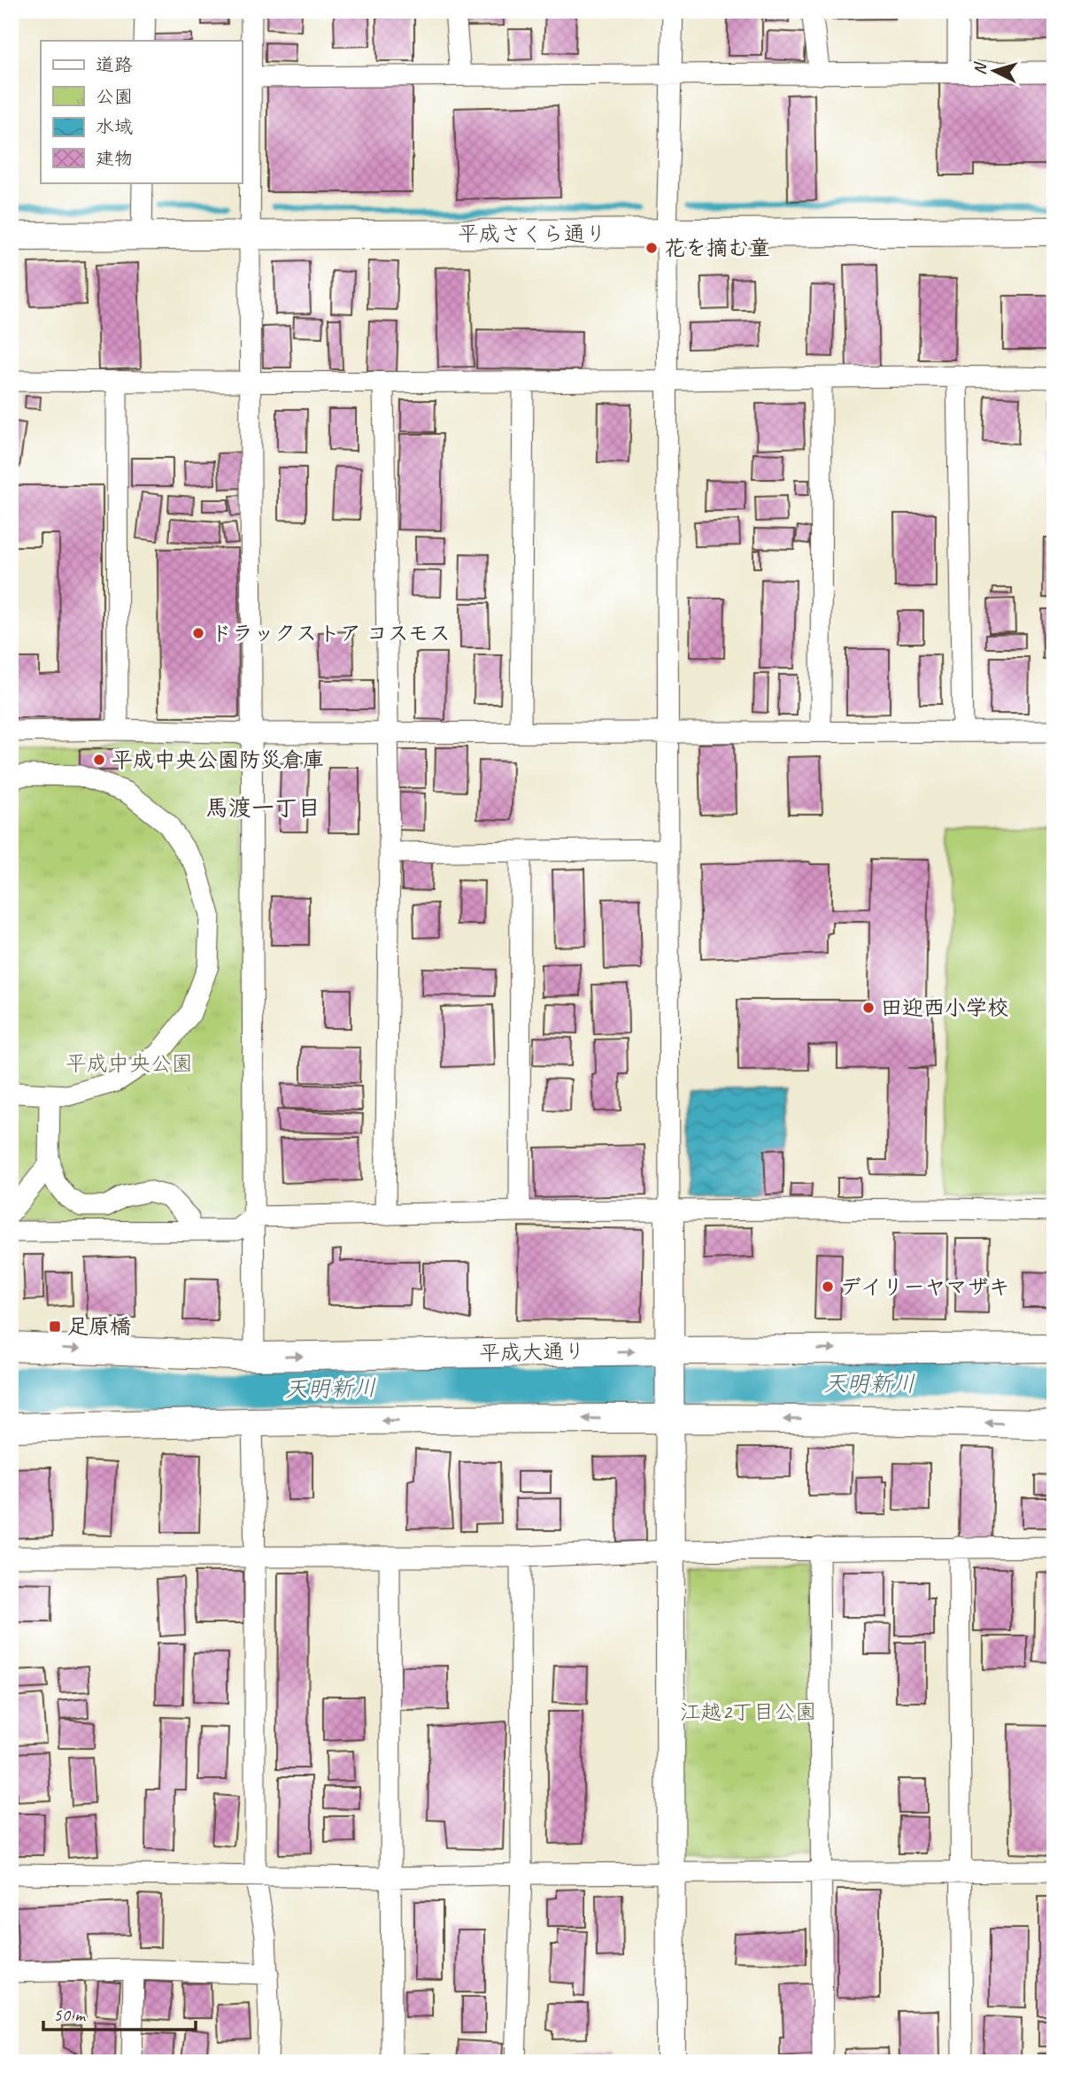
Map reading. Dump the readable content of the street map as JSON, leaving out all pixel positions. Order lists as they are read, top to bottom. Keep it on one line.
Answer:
{"streets":{"street":["平成さくら通り","平成大通り"]},"districts":["馬渡一丁目"],"water":["天明新川"],"parks":["平成中央公園","江越2丁目公園"],"places":{"other":["花を摘む童","ドラックストア コスモス","平成中央公園防災倉庫","田迎西小学校","デイリーヤマザキ"],"transit":["足原橋"]},"legend":["道路","公園","水域","建物"],"scale_bar":"50 m","north":"left"}
